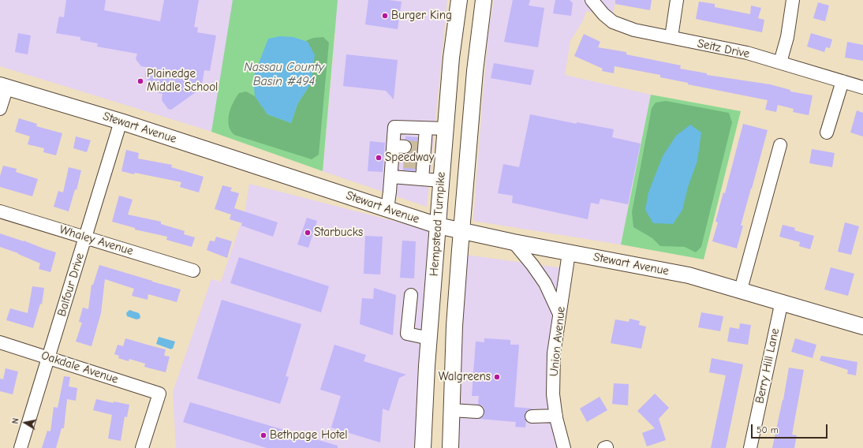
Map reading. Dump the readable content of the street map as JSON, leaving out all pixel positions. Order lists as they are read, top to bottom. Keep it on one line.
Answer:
{"streets":{"main road":["Stewart Avenue","Hempstead Turnpike"],"street":["Seitz Drive","Whaley Avenue","Balfour Drive","Union Avenue","Berry Hill Lane","Oakdale Avenue"]},"crossings":[["Stewart Avenue","Hempstead Turnpike"],["Stewart Avenue","Balfour Drive"],["Stewart Avenue","Union Avenue"],["Stewart Avenue","Berry Hill Lane"],["Whaley Avenue","Balfour Drive"],["Balfour Drive","Oakdale Avenue"]],"water":["Nassau County Basin #494"],"places":["Burger King","Plainedge Middle School","Speedway","Starbucks","Walgreens","Bethpage Hotel"],"scale_bar":"50 m","north":"left"}
